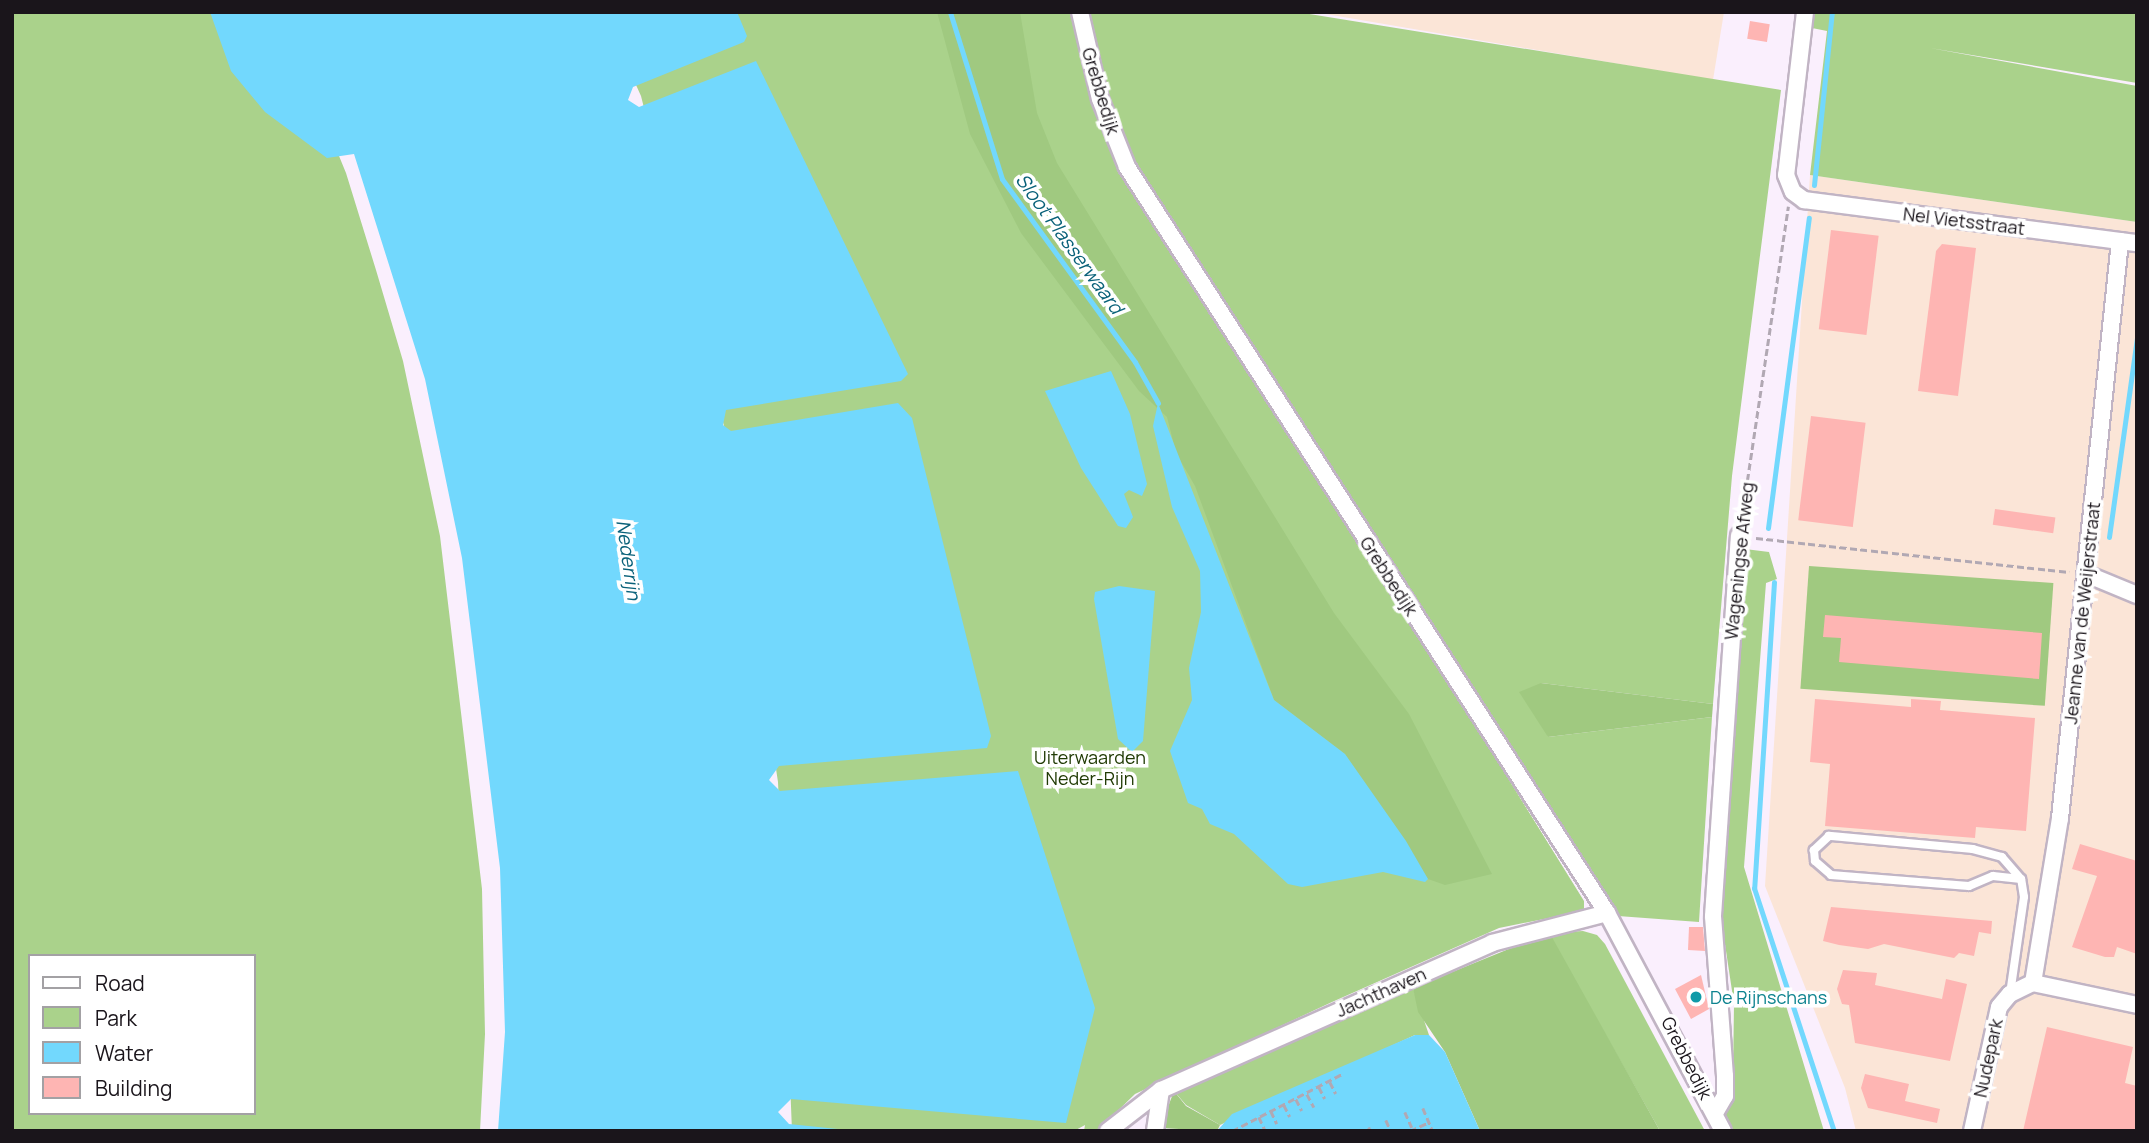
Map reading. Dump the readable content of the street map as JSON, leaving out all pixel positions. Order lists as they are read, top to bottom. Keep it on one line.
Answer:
{"streets":{"street":["Grebbedijk","Nel Vietsstraat","Wageningse Afweg","Jeanne van de Weijerstraat","Jachthaven","Nudepark"]},"crossings":[["Grebbedijk","Wageningse Afweg"],["Grebbedijk","Jachthaven"],["Nel Vietsstraat","Wageningse Afweg"],["Nel Vietsstraat","Jeanne van de Weijerstraat"]],"water":["Sloot Plasserwaard","Nederrijn"],"parks":["Uiterwaarden Neder-Rijn"],"places":["De Rijnschans"],"legend":["Road","Park","Water","Building"]}
